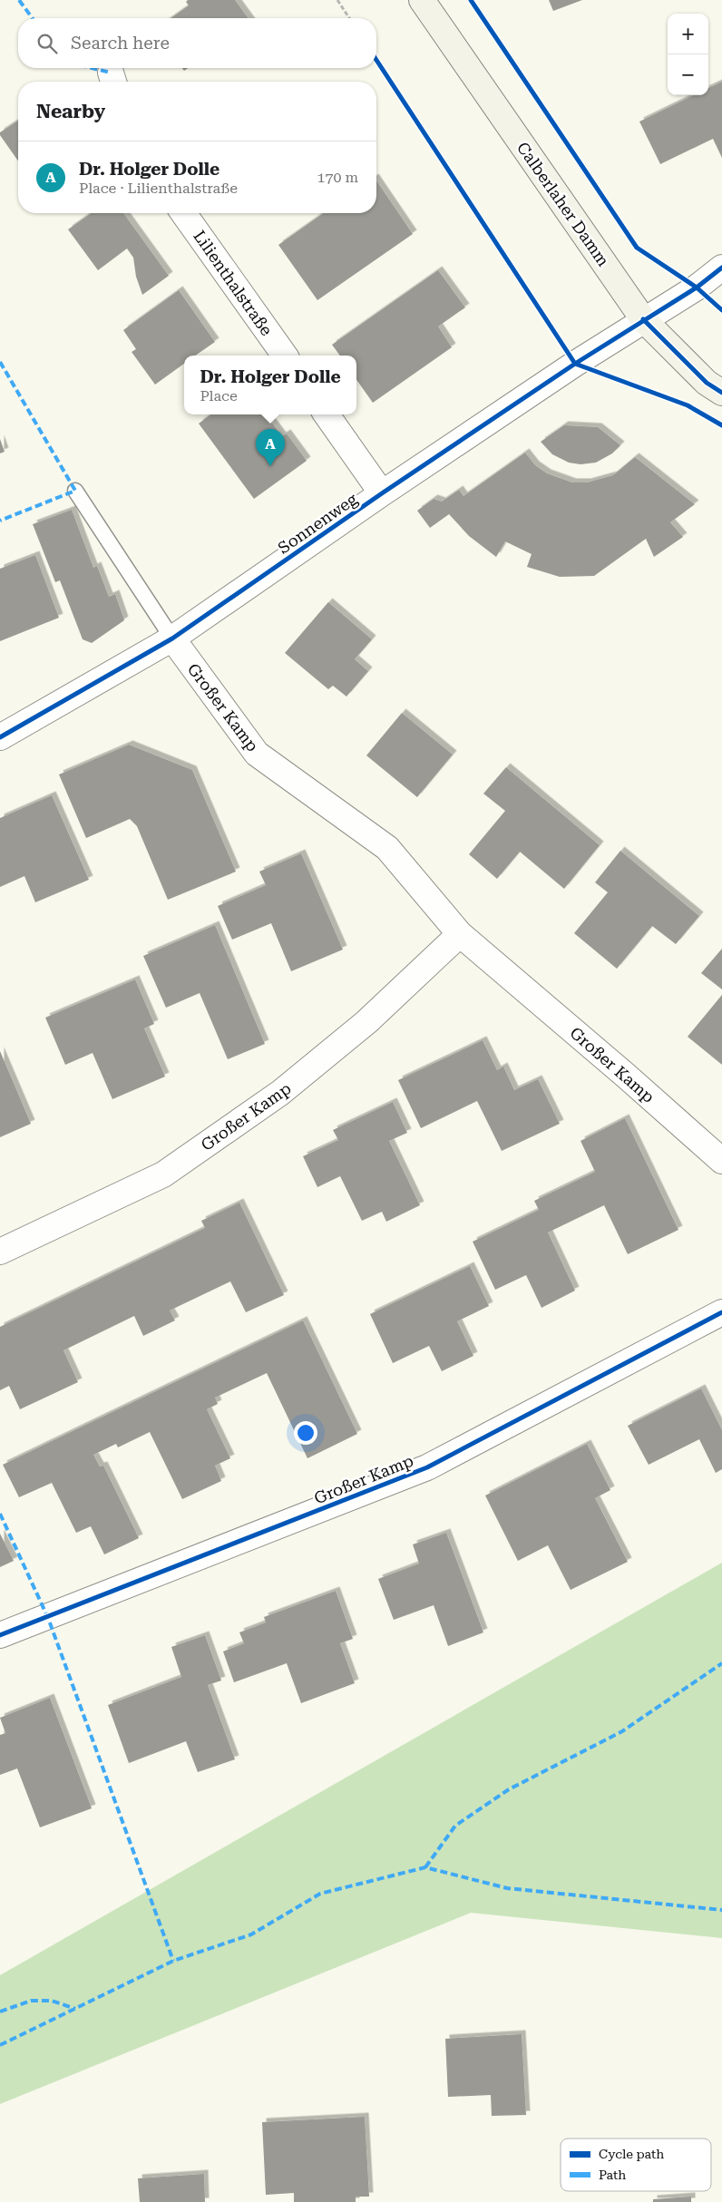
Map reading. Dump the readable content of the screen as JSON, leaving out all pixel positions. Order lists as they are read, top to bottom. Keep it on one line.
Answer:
{"streets":{"street":["Calberlaher Damm","Lilienthalstraße","Sonnenweg","Großer Kamp"]},"crossings":[["Calberlaher Damm","Sonnenweg"],["Sonnenweg","Großer Kamp"]],"legend":["Cycle path","Path"],"page":{"map_buttons":["+","−"],"search":"Search here","heading":"Nearby","list":[{"mark":"A","name":"Dr. Holger Dolle","note":"Place · Lilienthalstraße","value":"170 m"}],"popup":["Dr. Holger Dolle","Place"],"pins":"A"}}
